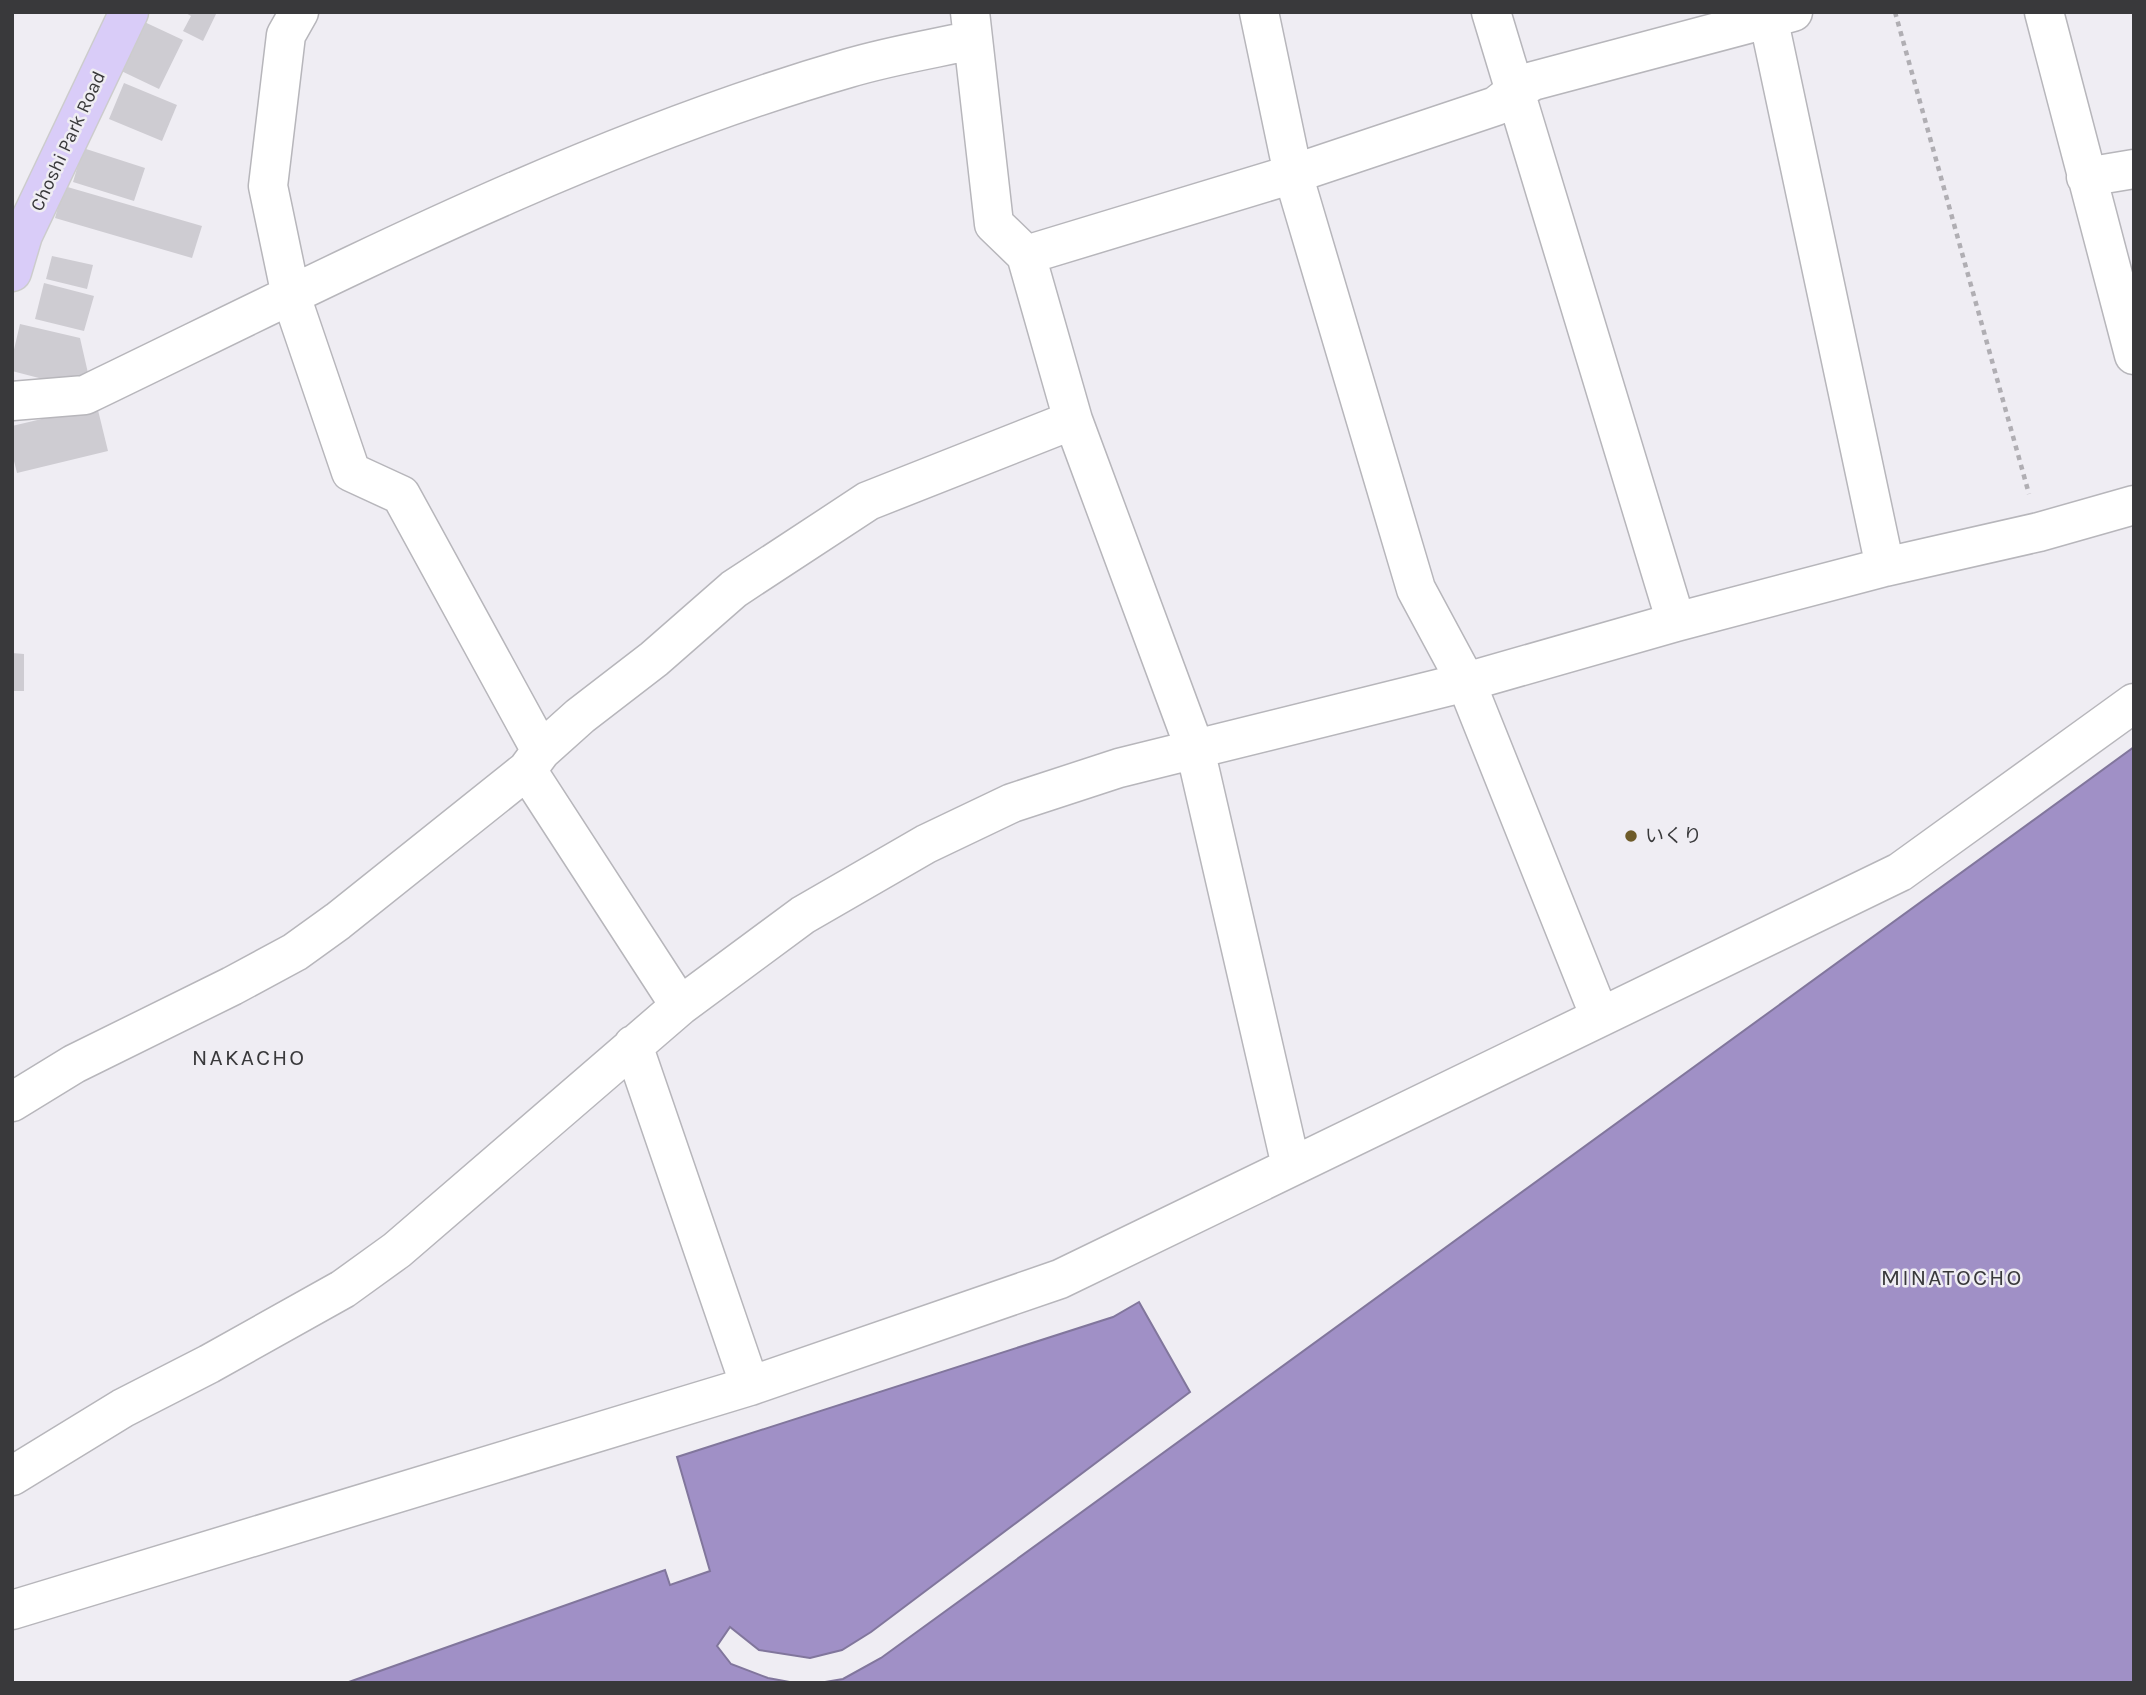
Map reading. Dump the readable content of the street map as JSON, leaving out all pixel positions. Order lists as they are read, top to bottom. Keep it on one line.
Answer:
{"streets":{"main road":["Choshi Park Road"]},"districts":["NAKACHO","MINATOCHO"],"places":["いくり"]}
